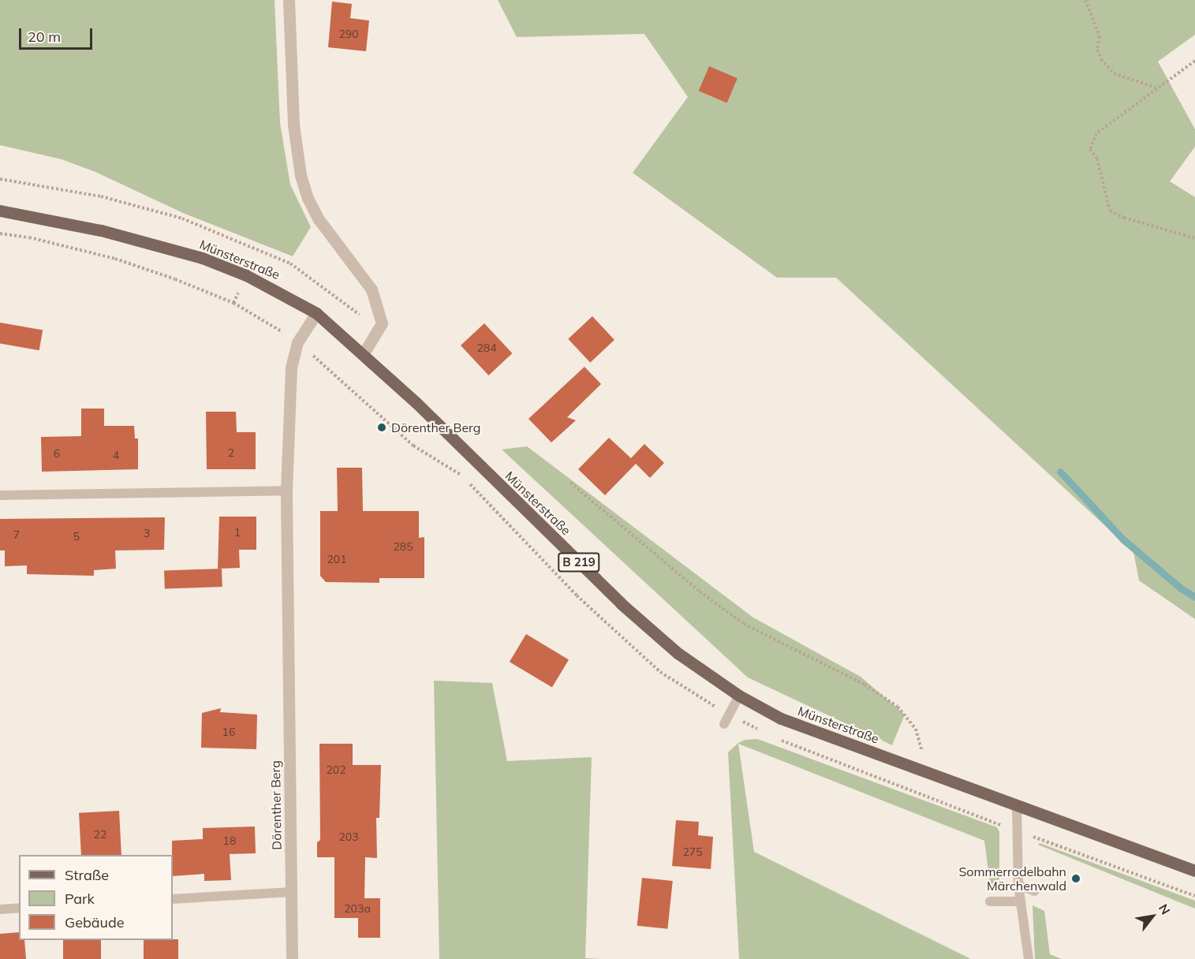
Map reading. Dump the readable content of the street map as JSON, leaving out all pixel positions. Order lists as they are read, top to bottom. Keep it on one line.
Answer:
{"streets":{"main road":["Münsterstraße","B 219"],"street":["Dörenther Berg"]},"crossings":[["Münsterstraße","Dörenther Berg"]],"places":["Dörenther Berg","Sommerrodelbahn Märchenwald"],"house_numbers":["290","284","2","6","4","1","3","7","5","285","201","16","202","22","203","18","275","203a"],"legend":["Straße","Park","Gebäude"],"scale_bar":"20 m","north":"top right"}
